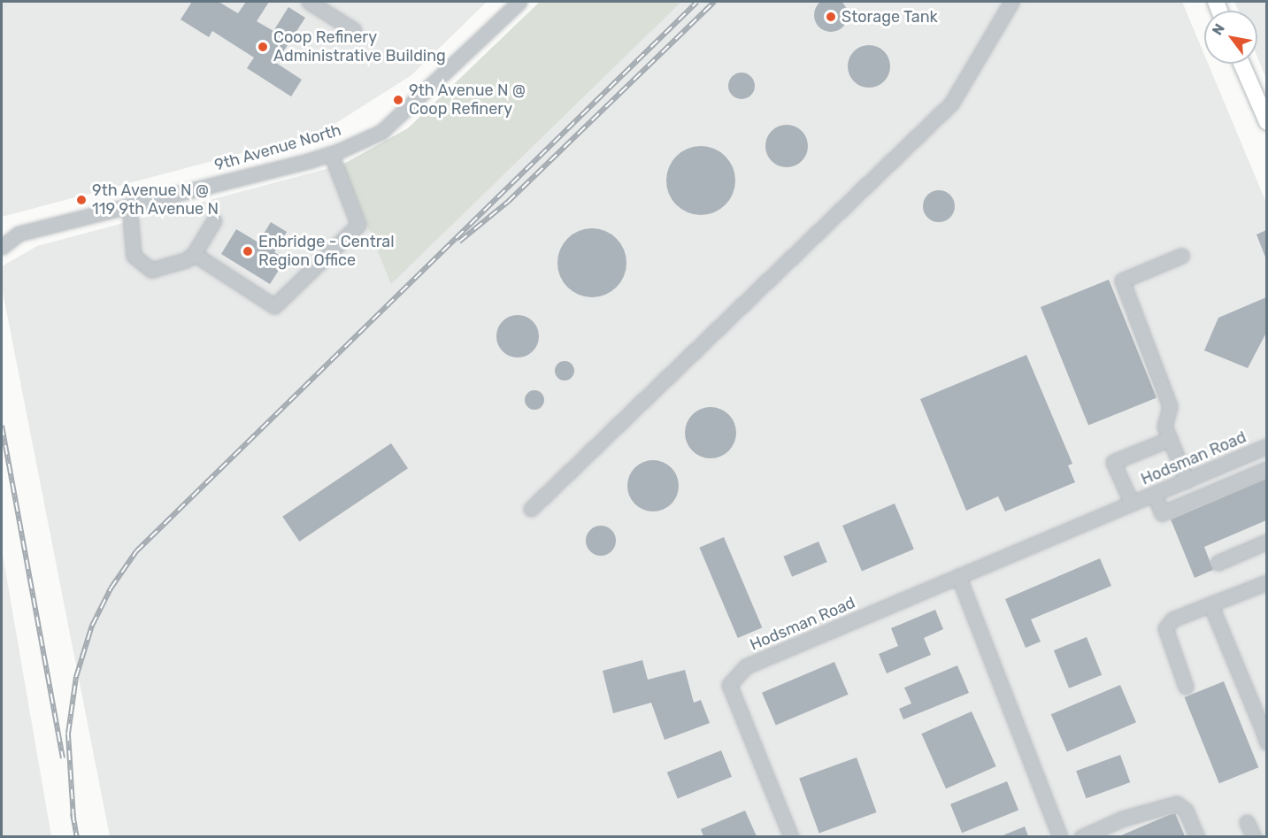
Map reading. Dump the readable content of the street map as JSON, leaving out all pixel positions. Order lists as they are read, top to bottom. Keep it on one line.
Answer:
{"streets":{"street":["9th Avenue North","Hodsman Road"]},"places":["Storage Tank","Coop Refinery Administrative Building","9th Avenue N @ Coop Refinery","9th Avenue N @ 119 9th Avenue N","Enbridge - Central Region Office"],"north":"top left"}
